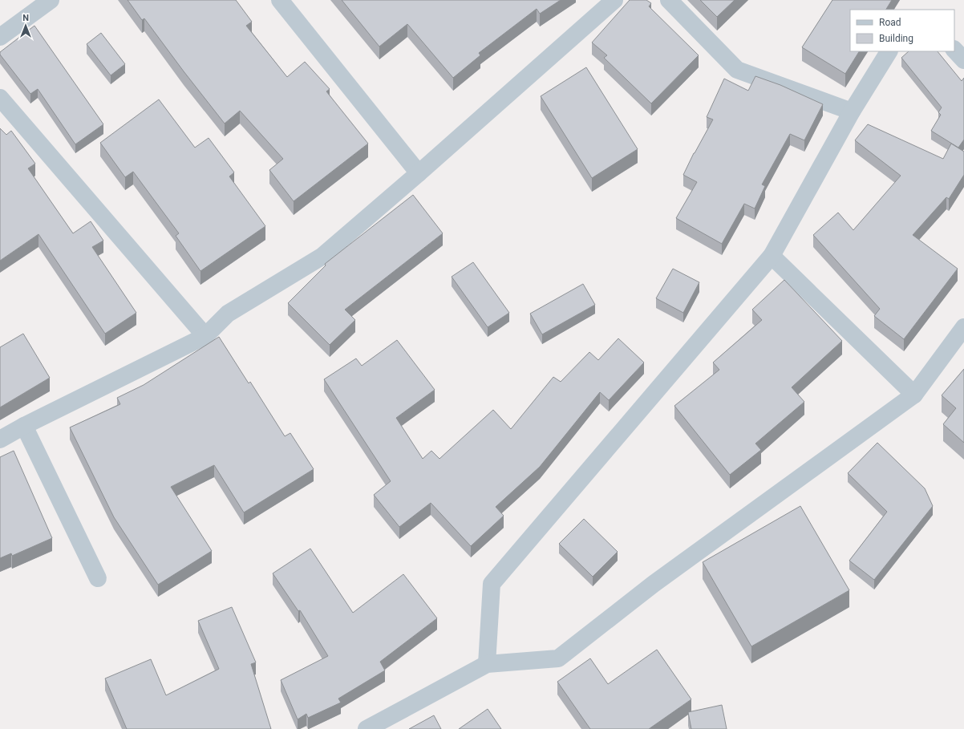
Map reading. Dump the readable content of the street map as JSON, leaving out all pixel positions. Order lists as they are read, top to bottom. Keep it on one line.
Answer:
{"legend":["Road","Building"],"north":"top"}
